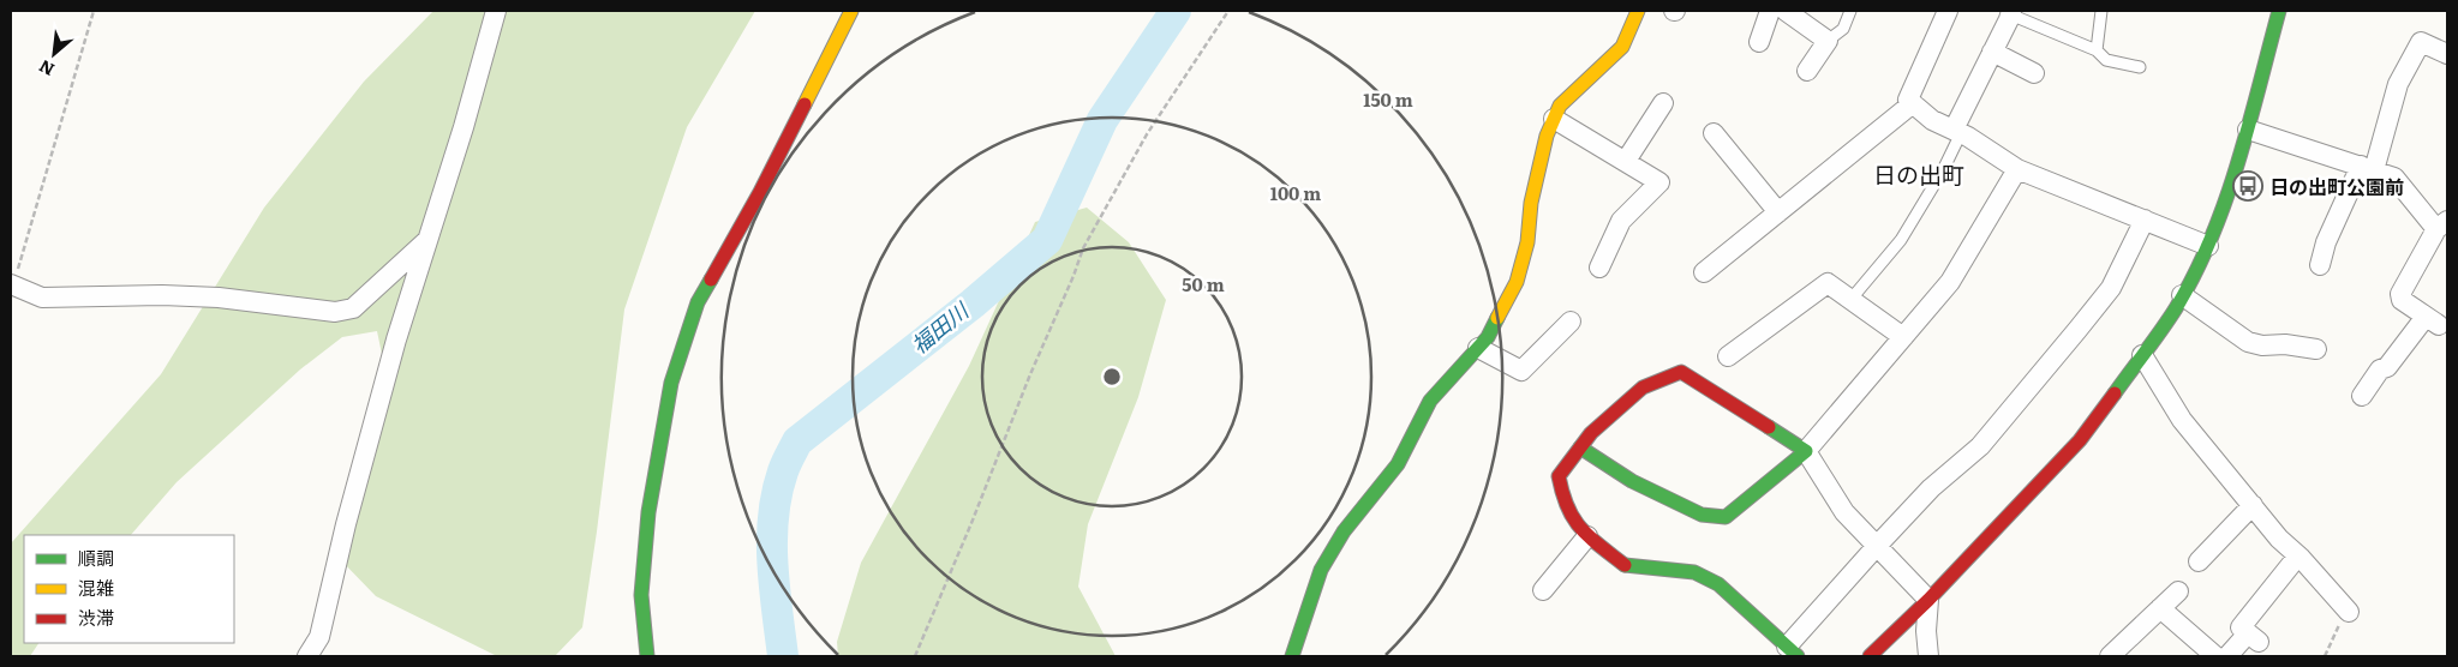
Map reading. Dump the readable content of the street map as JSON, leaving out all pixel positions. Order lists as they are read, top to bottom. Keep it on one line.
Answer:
{"districts":["日の出町"],"water":["福田川"],"places":{"bus stop":["日の出町公園前"]},"legend":["順調","混雑","渋滞"],"north":"bottom left","rings":["150 m","100 m","50 m"]}
